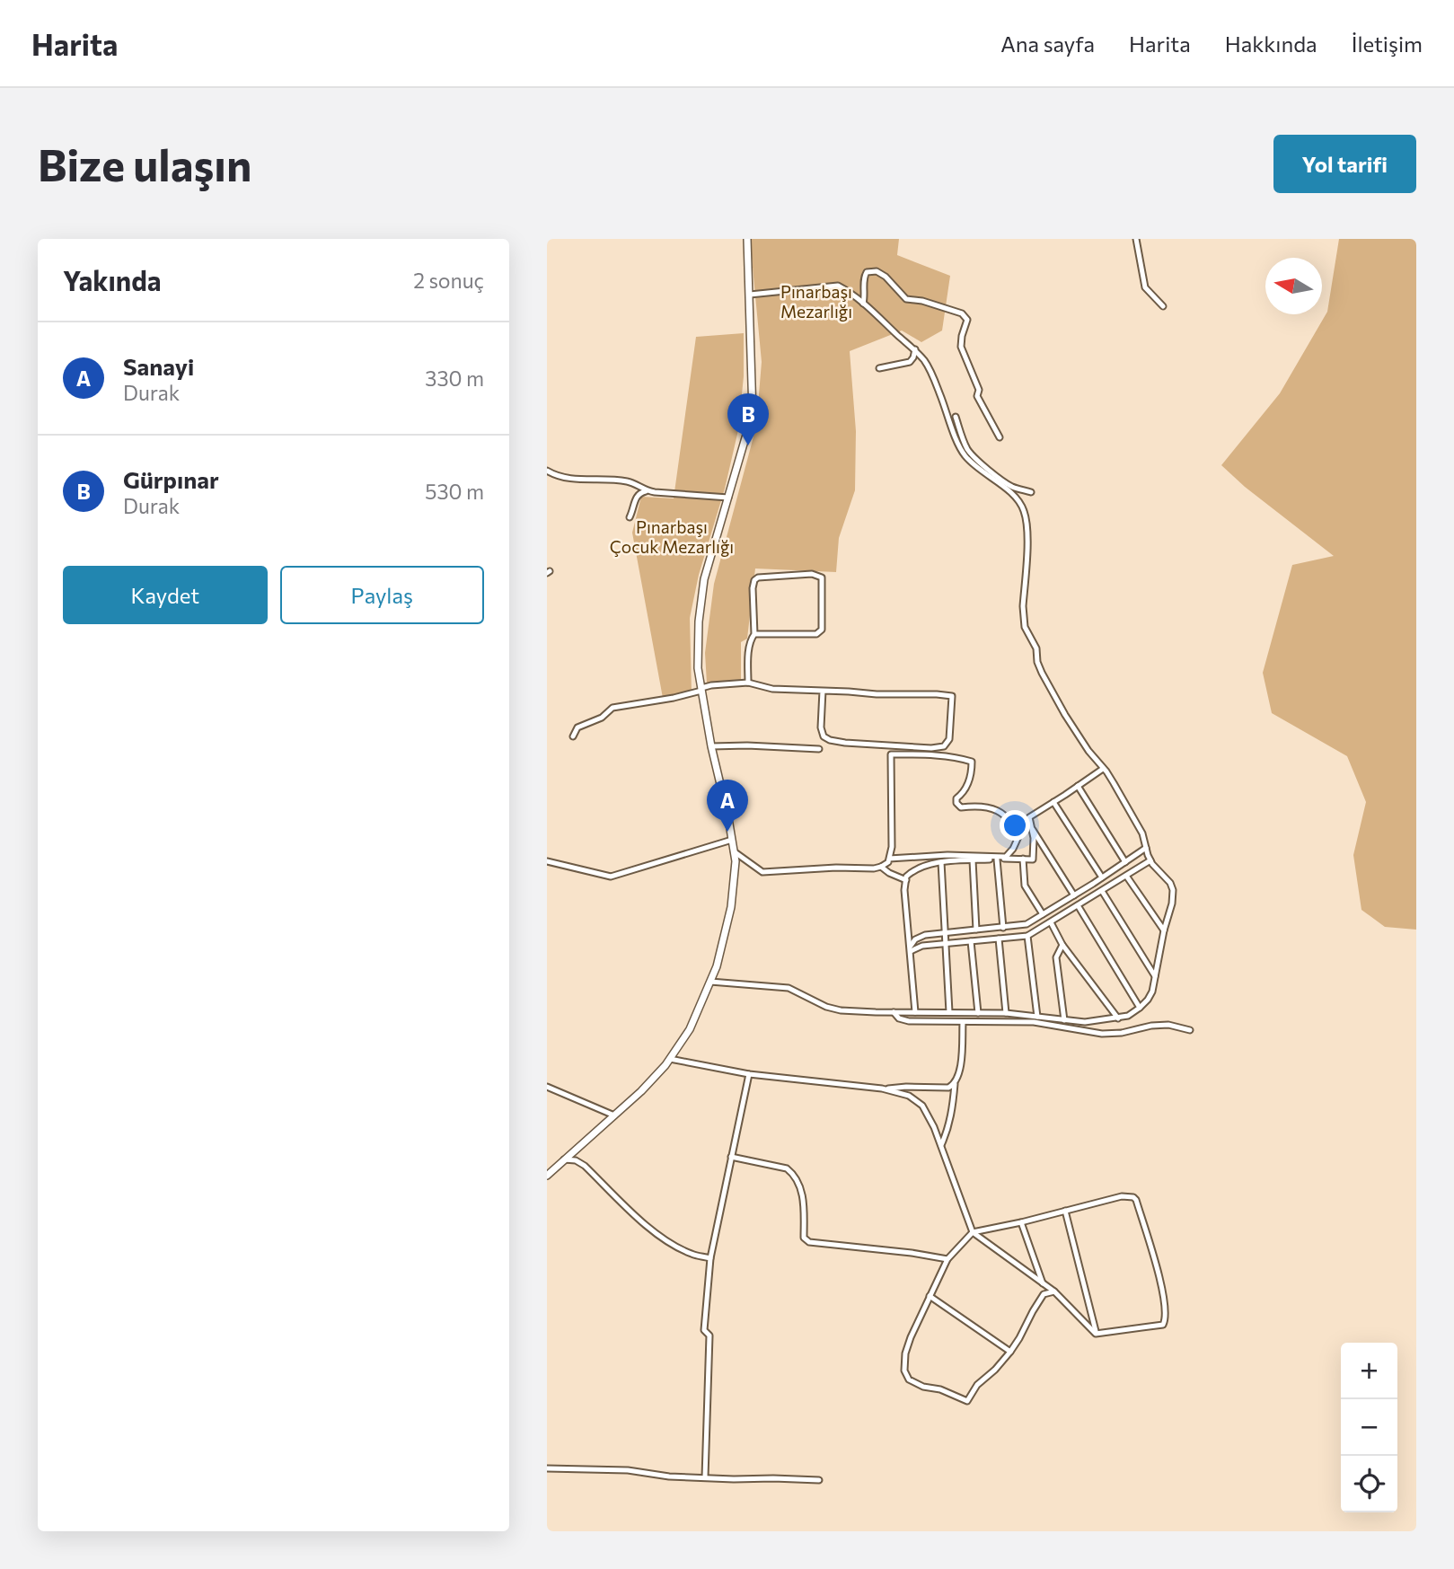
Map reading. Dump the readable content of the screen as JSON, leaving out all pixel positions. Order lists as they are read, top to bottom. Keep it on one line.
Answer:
{"parks":["Pınarbaşı Mezarlığı","Pınarbaşı Çocuk Mezarlığı"],"north":"left","page":{"header":"Harita","nav":["Ana sayfa","Harita","Hakkında","İletişim"],"buttons":["Yol tarifi",["Kaydet","Paylaş"]],"title":"Bize ulaşın","heading":["Yakında","2 sonuç"],"list":[{"mark":"A","name":"Sanayi","note":"Durak","value":"330 m"},{"mark":"B","name":"Gürpınar","note":"Durak","value":"530 m"}],"pins":["B","A"],"map_buttons":["+","−"]}}
